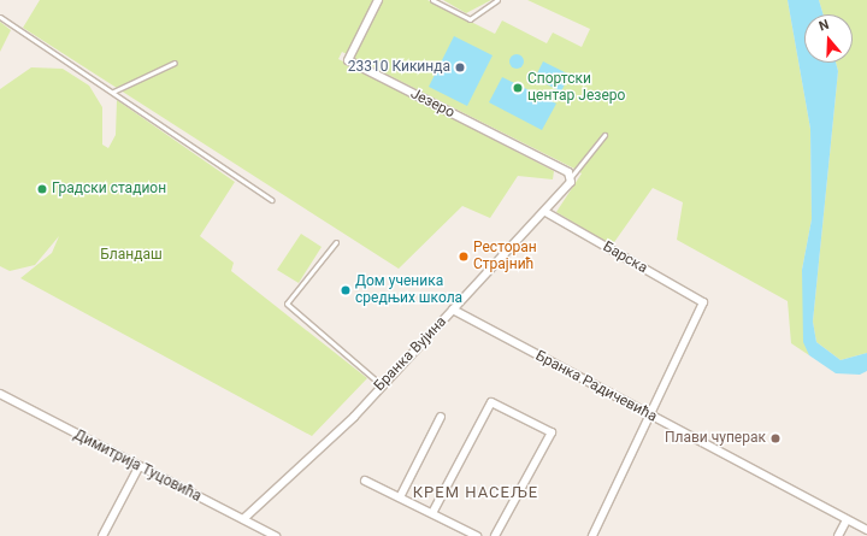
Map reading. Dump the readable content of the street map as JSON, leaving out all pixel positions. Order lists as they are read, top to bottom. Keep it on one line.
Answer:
{"streets":{"street":["Језеро","Барска","Бранка Вујина","Бранка Радичевића","Димитрија Туцовића"]},"crossings":[["Језеро","Бранка Вујина"],["Барска","Бранка Вујина"],["Барска","Бранка Радичевића"],["Бранка Вујина","Бранка Радичевића"],["Бранка Вујина","Димитрија Туцовића"]],"districts":["КРЕМ НАСЕЉЕ"],"parks":["Бландаш"],"places":["23310 Кикинда","Спортски центар Језеро","Градски стадион","Ресторан Страјнић","Дом ученика средњих школа","Плави чуперак"],"north":"top"}
